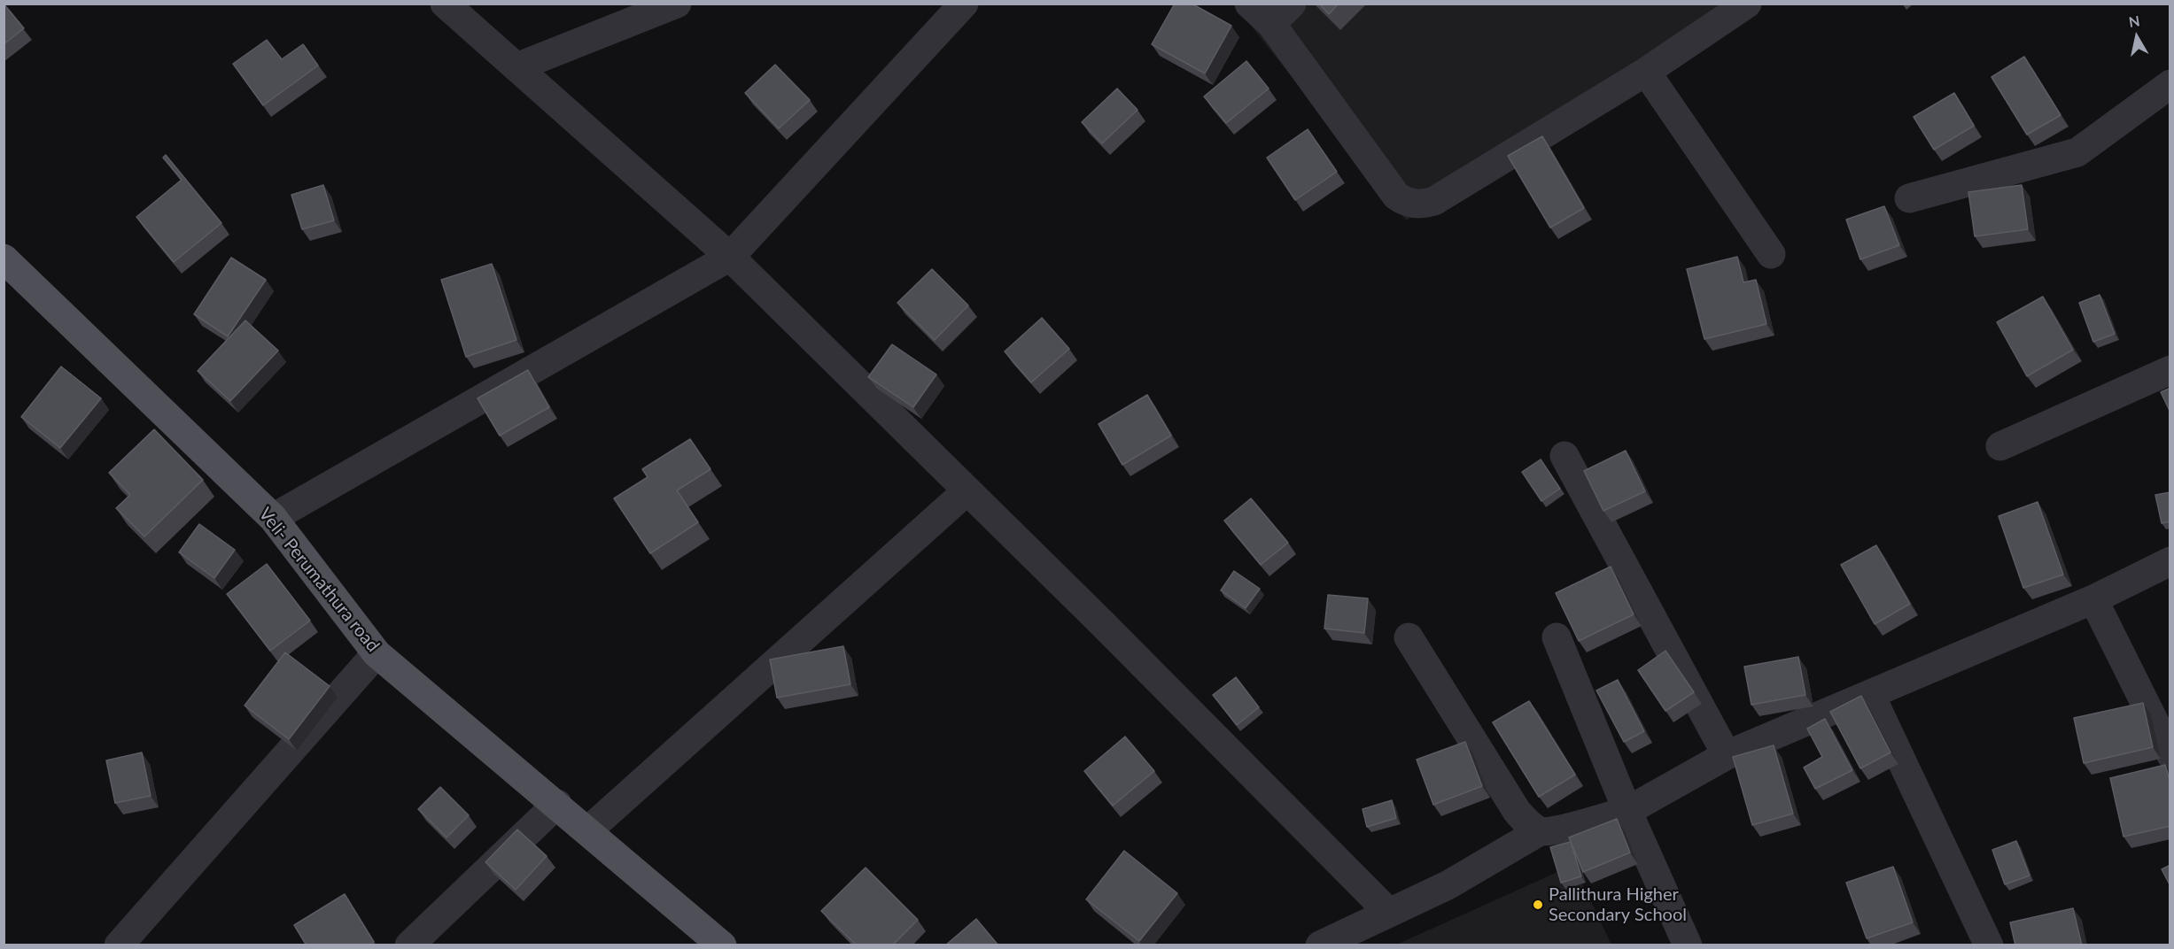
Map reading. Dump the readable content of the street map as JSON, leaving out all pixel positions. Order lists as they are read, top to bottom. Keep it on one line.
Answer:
{"streets":{"main road":["Veli- Perumathura road"]},"places":["Pallithura Higher Secondary School"],"north":"top"}
